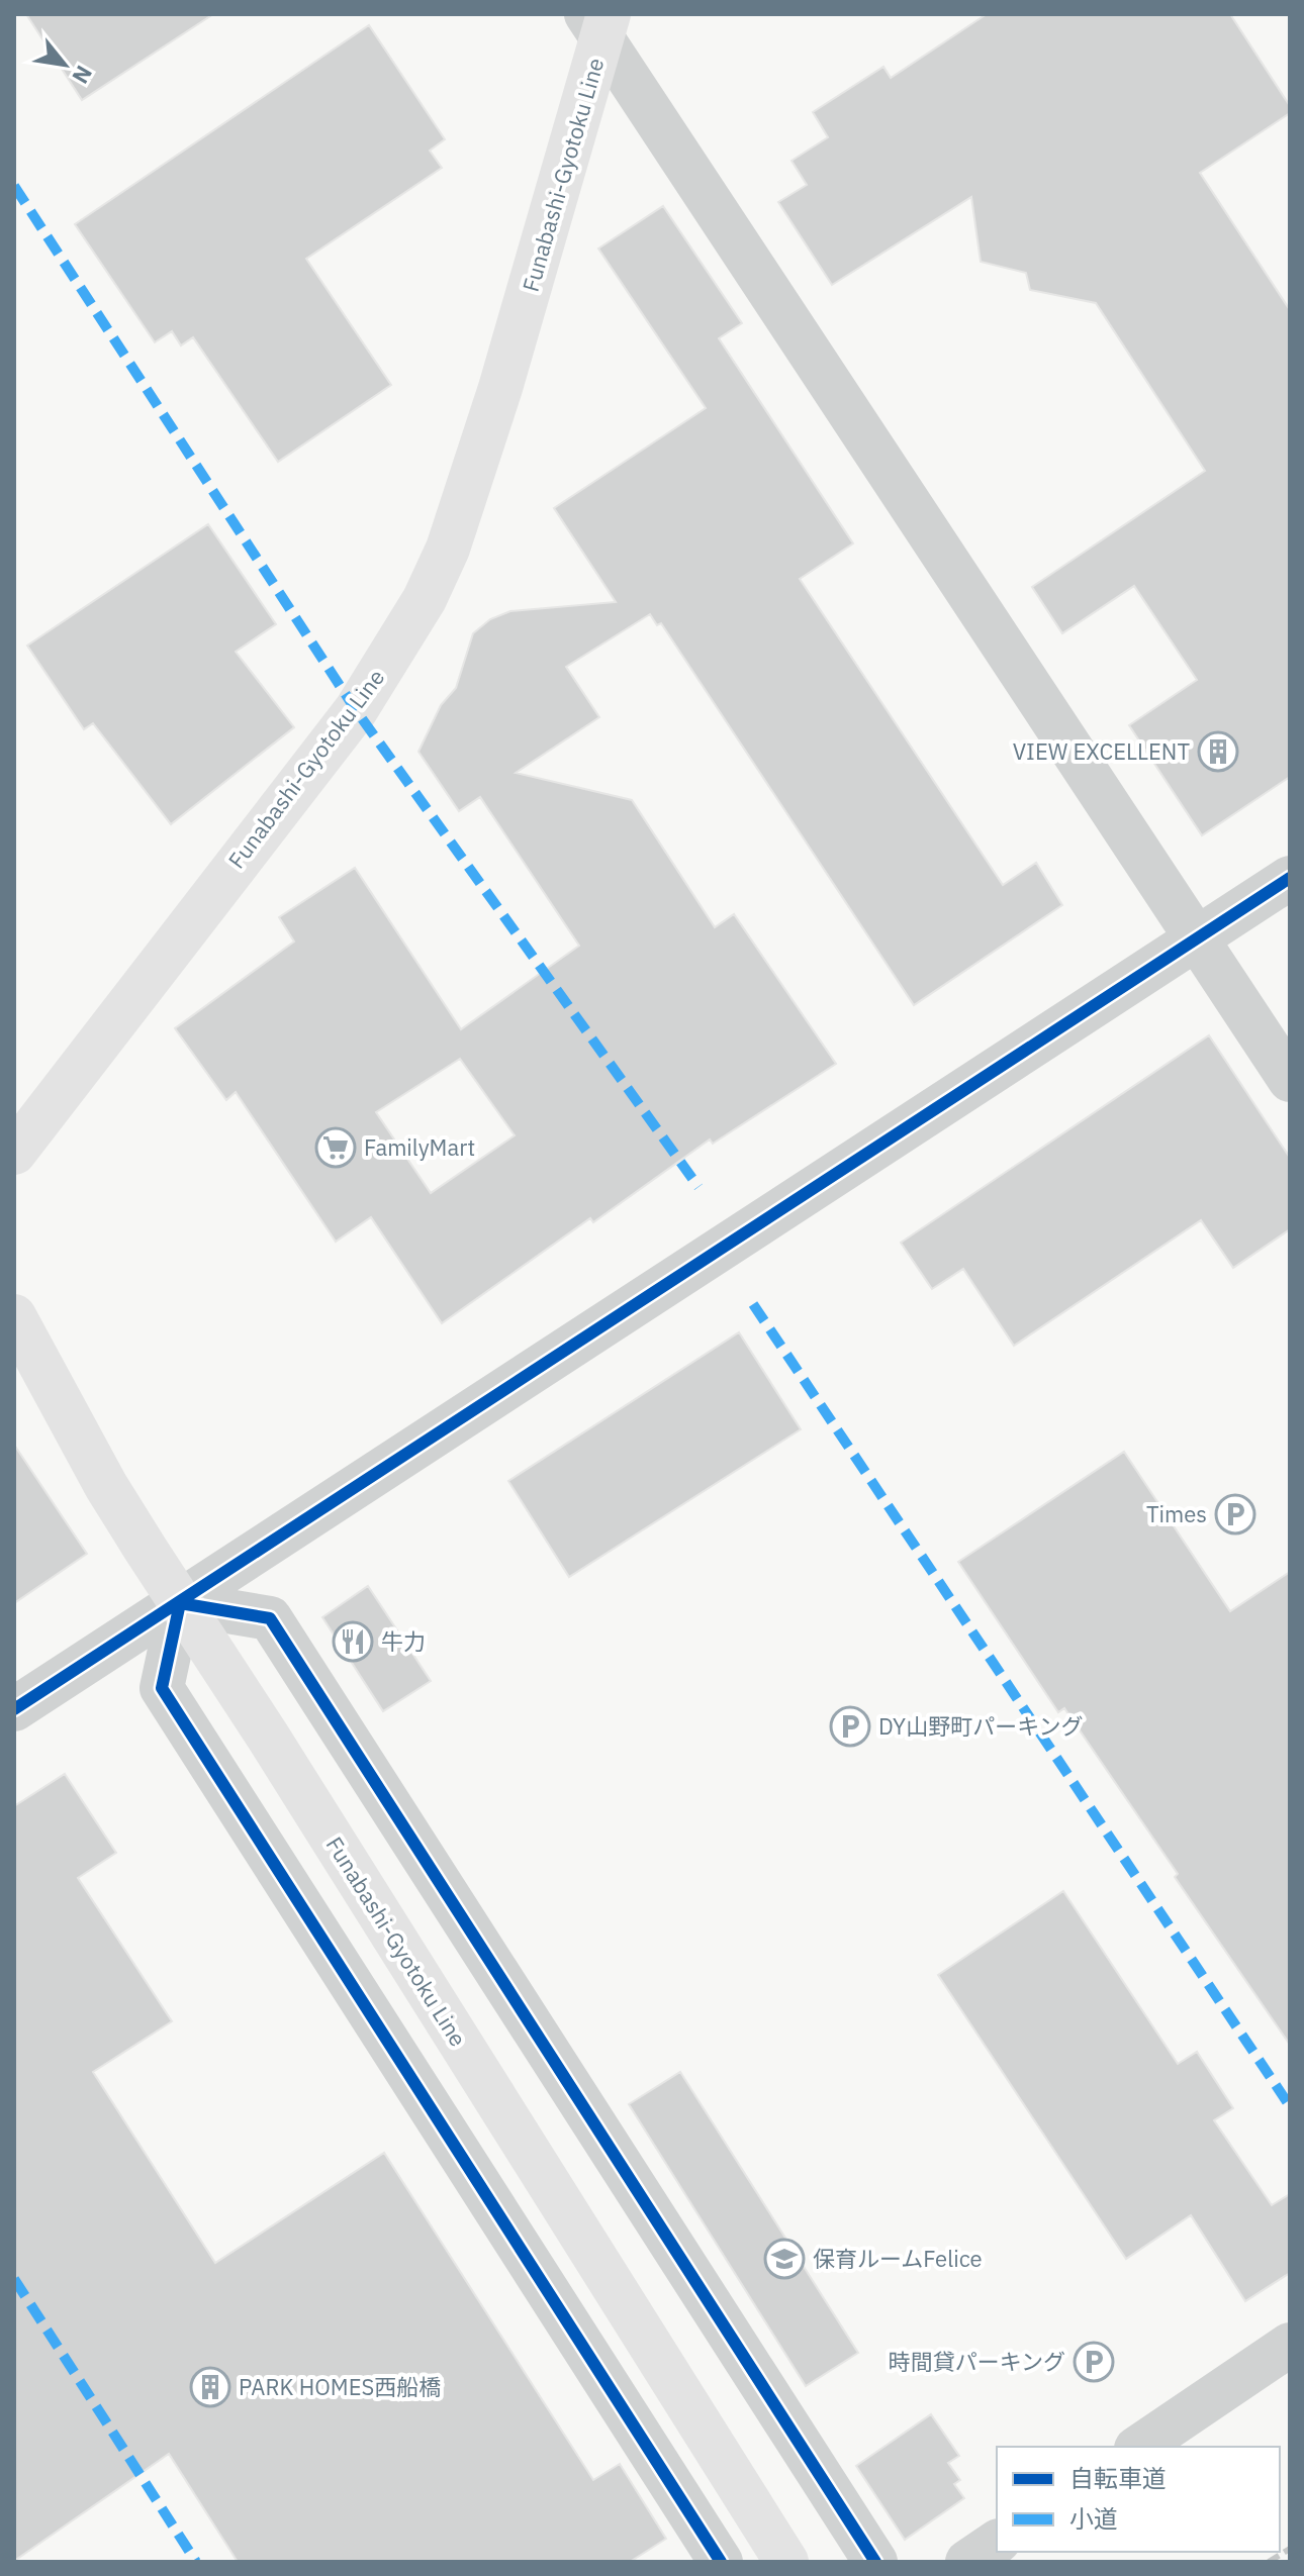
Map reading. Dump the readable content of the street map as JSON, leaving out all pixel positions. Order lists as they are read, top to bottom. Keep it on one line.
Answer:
{"streets":{"main road":["Funabashi-Gyotoku Line"]},"places":{"building":["VIEW EXCELLENT","PARK HOMES西船橋"],"supermarket":["FamilyMart"],"parking":["Times","DY山野町パーキング","時間貸パーキング"],"restaurant":["牛力"],"school or university":["保育ルームFelice"]},"legend":["自転車道","小道"],"north":"bottom right"}
